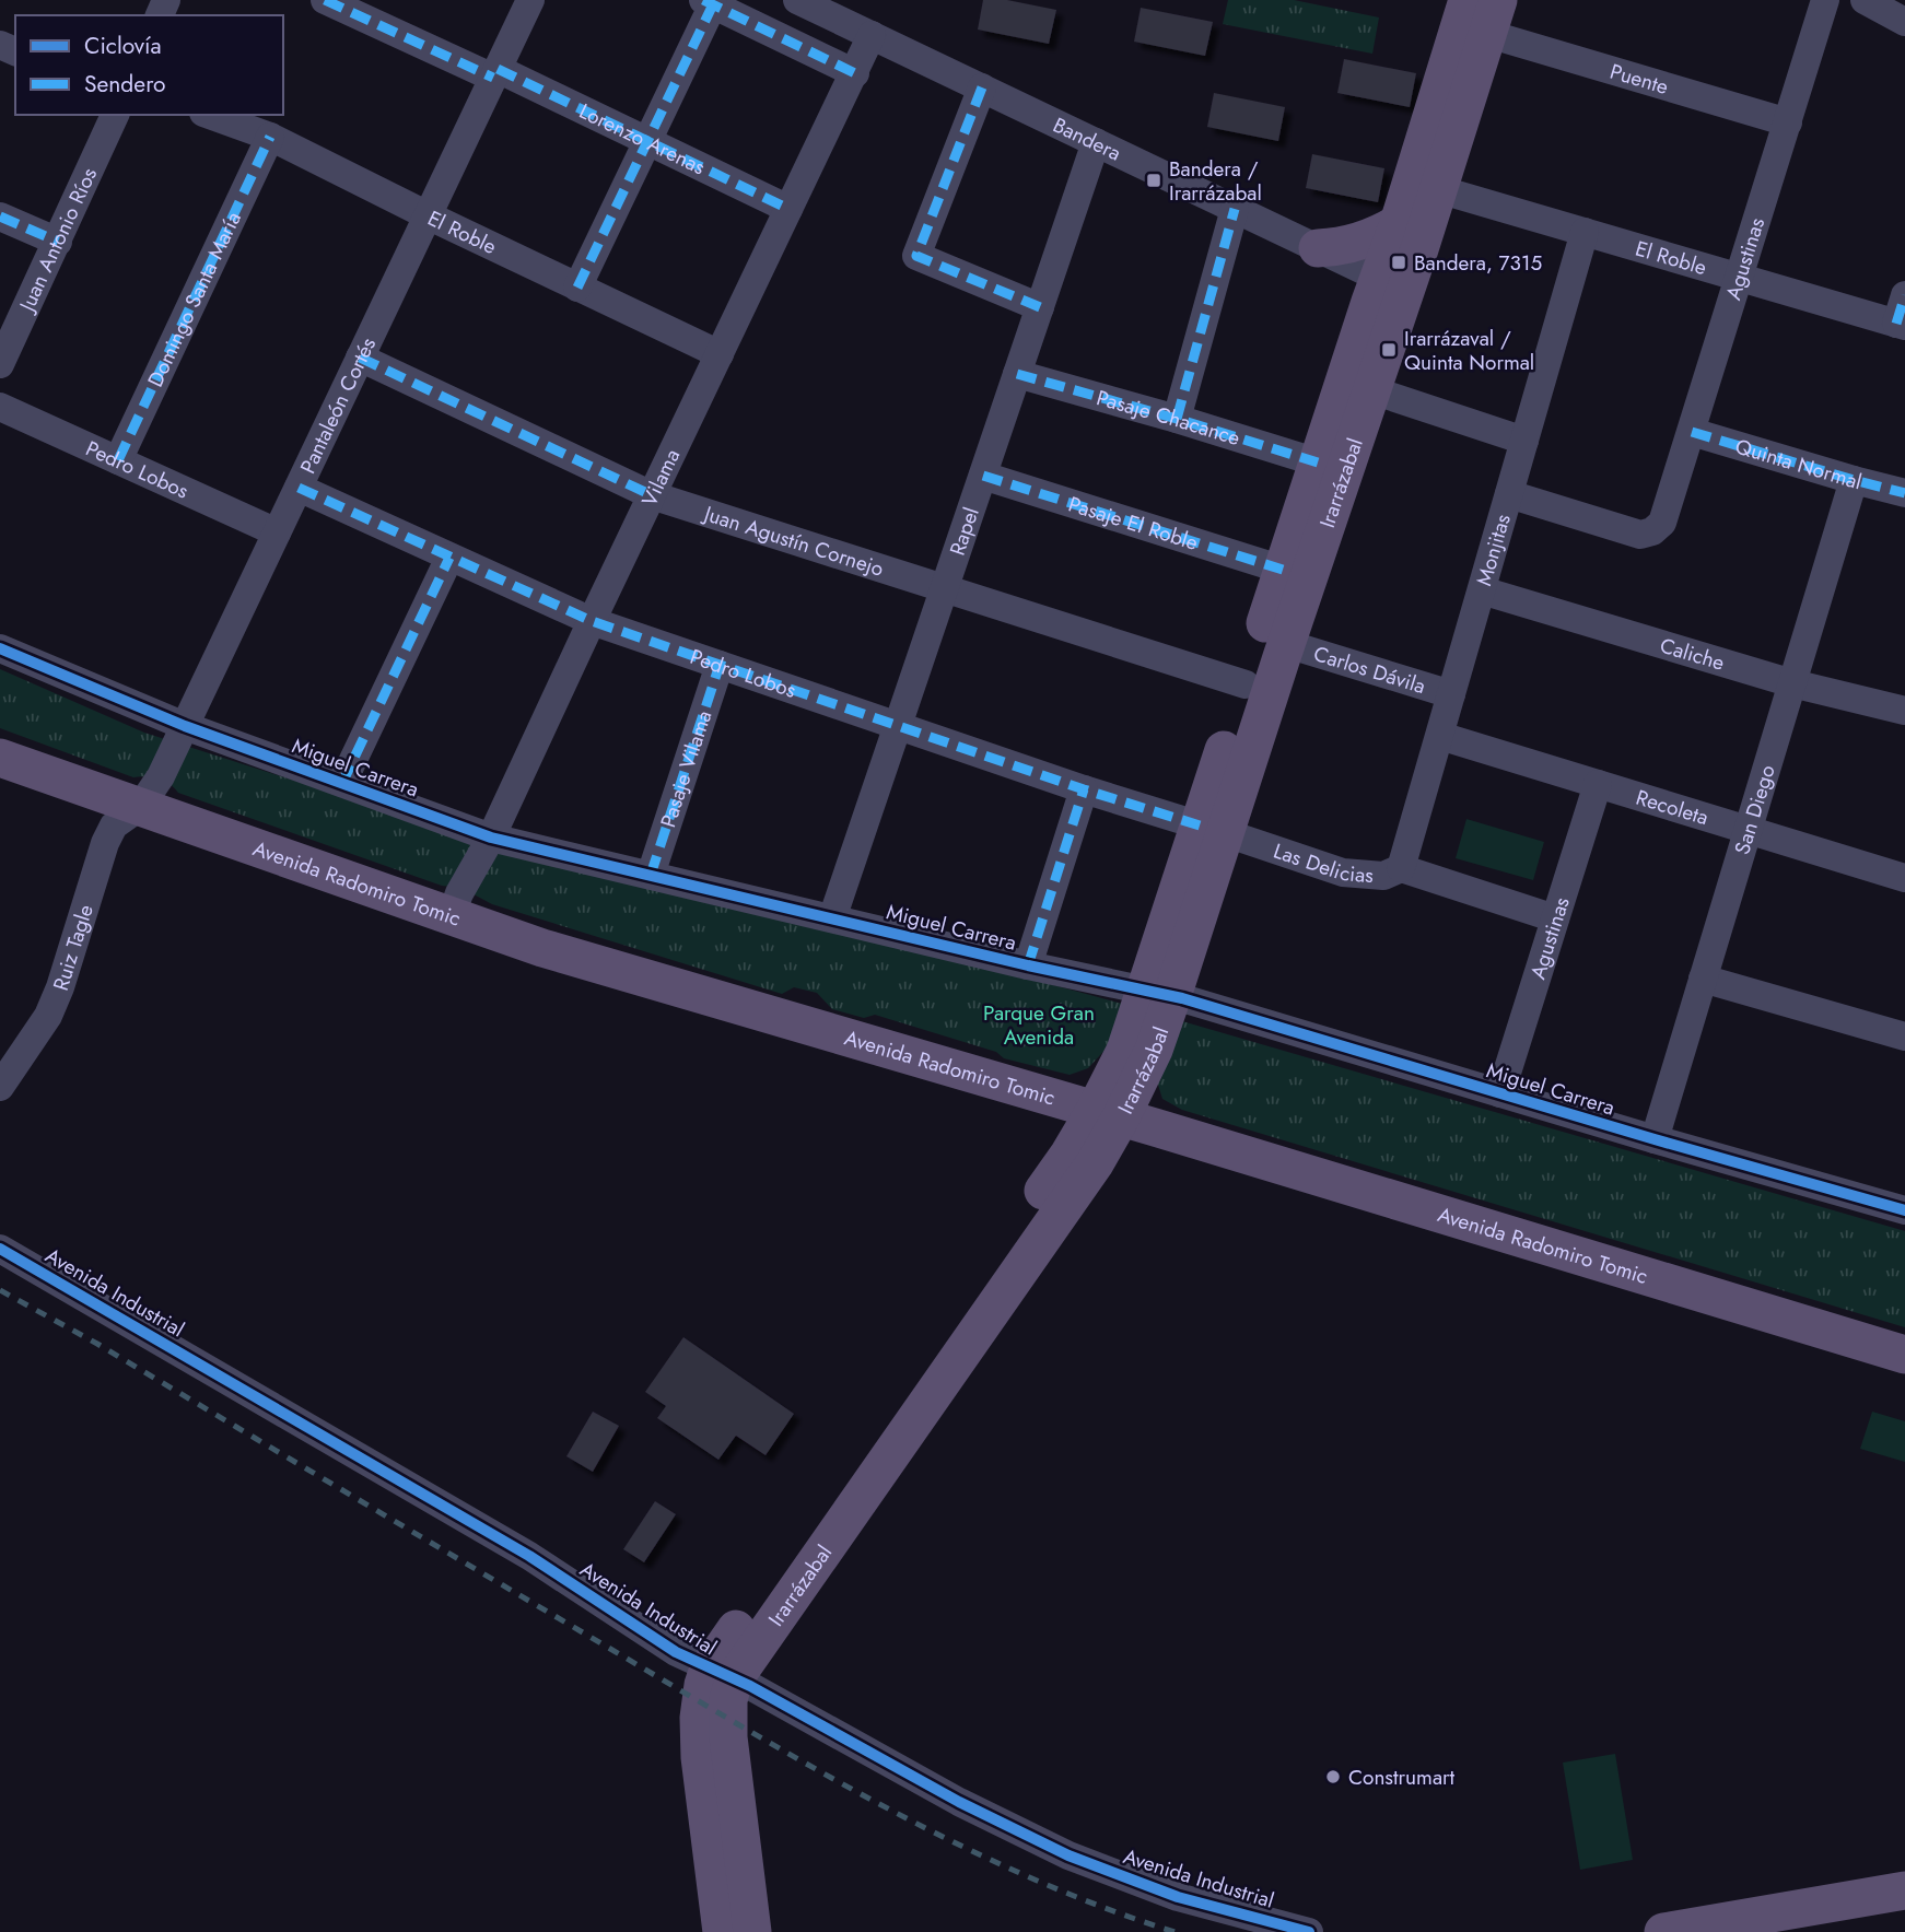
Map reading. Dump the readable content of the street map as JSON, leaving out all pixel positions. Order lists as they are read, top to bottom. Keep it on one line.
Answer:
{"streets":{"main road":["Irarrázabal","Avenida Radomiro Tomic"],"street":["Puente","Bandera","Lorenzo Arenas","El Roble","Juan Antonio Ríos","Agustinas","Domingo Santa María","Pantaleón Cortés","Pasaje Chacance","Quinta Normal","Pedro Lobos","Vilama","Pasaje El Roble","Rapel","Juan Agustín Cornejo","Monjitas","Caliche","Carlos Dávila","Miguel Carrera","Pasaje Vilama","Recoleta","San Diego","Las Delicias","Ruiz Tagle","Avenida Industrial"]},"crossings":[["Puente","Agustinas"],["Puente","Irarrázabal"],["Bandera","Vilama"],["Bandera","Irarrázabal"],["Bandera","Rapel"],["Lorenzo Arenas","Pantaleón Cortés"],["Lorenzo Arenas","Vilama"],["El Roble","Agustinas"],["El Roble","Domingo Santa María"],["El Roble","Pantaleón Cortés"],["El Roble","Vilama"],["El Roble","Irarrázabal"],["El Roble","Monjitas"],["Agustinas","Quinta Normal"],["Agustinas","Monjitas"],["Agustinas","Miguel Carrera"],["Agustinas","Recoleta"],["Agustinas","Las Delicias"],["Domingo Santa María","Pedro Lobos"],["Pantaleón Cortés","Pedro Lobos"],["Pantaleón Cortés","Juan Agustín Cornejo"],["Pantaleón Cortés","Miguel Carrera"],["Pantaleón Cortés","Avenida Radomiro Tomic"],["Pantaleón Cortés","Ruiz Tagle"],["Pasaje Chacance","Irarrázabal"],["Pasaje Chacance","Rapel"],["Quinta Normal","San Diego"],["Pedro Lobos","Vilama"],["Pedro Lobos","Irarrázabal"],["Pedro Lobos","Rapel"],["Pedro Lobos","Pasaje Vilama"],["Pedro Lobos","Las Delicias"],["Vilama","Juan Agustín Cornejo"],["Vilama","Miguel Carrera"],["Vilama","Avenida Radomiro Tomic"],["Irarrázabal","Pasaje El Roble"],["Irarrázabal","Juan Agustín Cornejo"],["Irarrázabal","Carlos Dávila"],["Irarrázabal","Miguel Carrera"],["Irarrázabal","Las Delicias"],["Irarrázabal","Avenida Radomiro Tomic"],["Irarrázabal","Avenida Industrial"],["Pasaje El Roble","Rapel"],["Rapel","Juan Agustín Cornejo"],["Rapel","Miguel Carrera"],["Monjitas","Caliche"],["Monjitas","Carlos Dávila"],["Monjitas","Recoleta"],["Monjitas","Las Delicias"],["Caliche","San Diego"],["Miguel Carrera","Pasaje Vilama"],["Miguel Carrera","San Diego"],["Recoleta","San Diego"],["Avenida Radomiro Tomic","Ruiz Tagle"]],"parks":["Parque Gran Avenida"],"places":{"transit":["Bandera / Irarrázabal","Bandera, 7315","Irarrázaval / Quinta Normal"],"other":["Construmart"]},"legend":["Ciclovía","Sendero"]}
